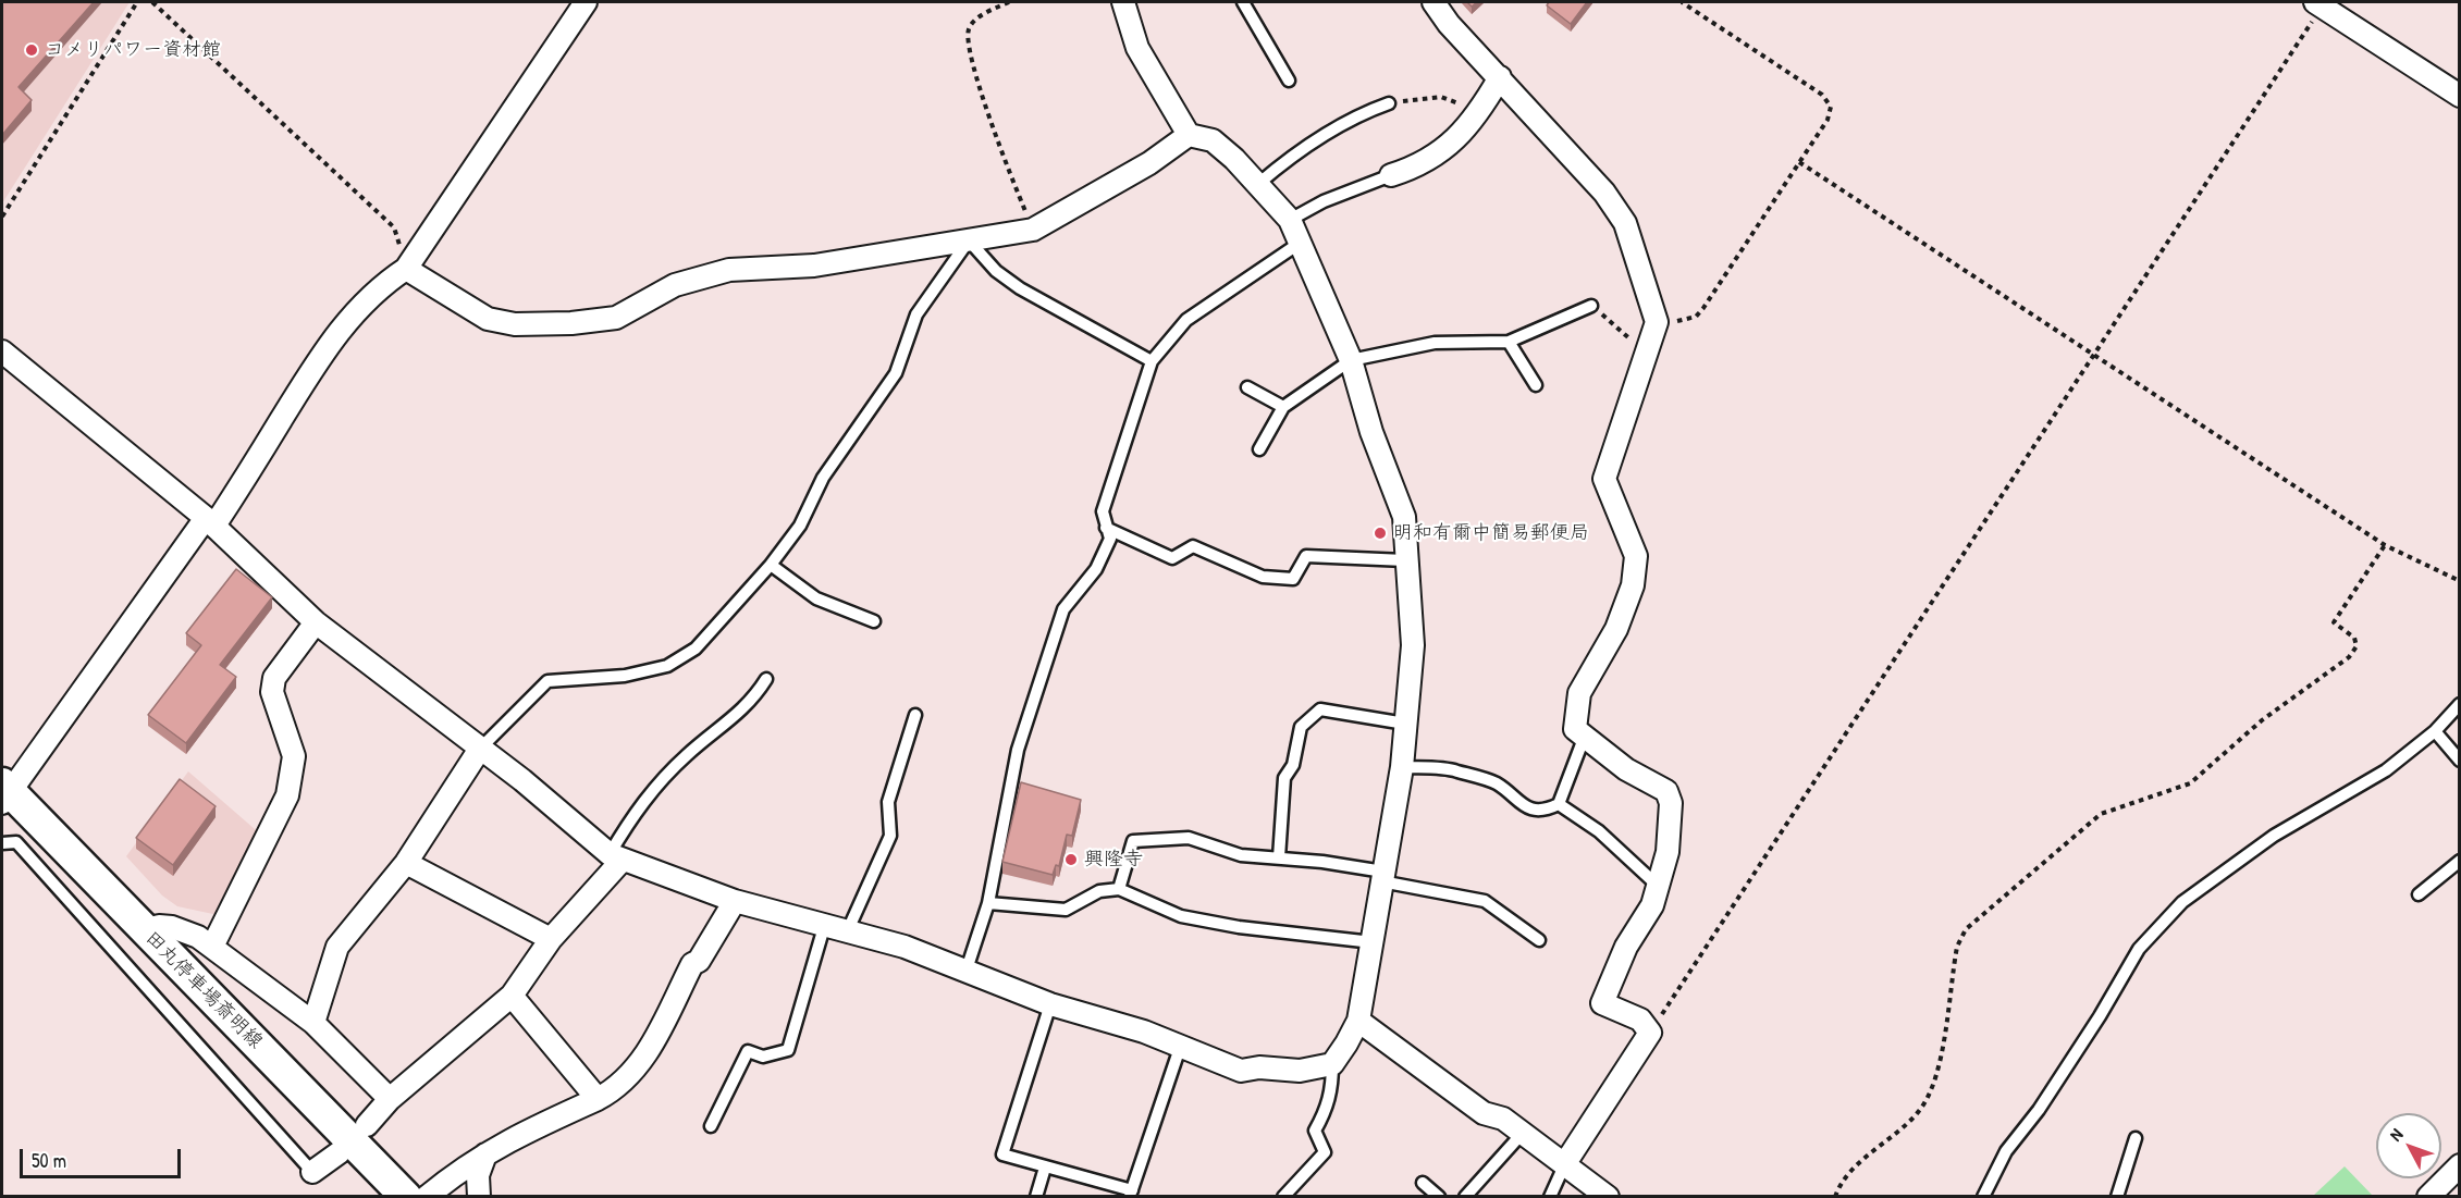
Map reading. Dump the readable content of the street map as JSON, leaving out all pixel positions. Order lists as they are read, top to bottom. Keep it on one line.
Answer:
{"streets":{"main road":["田丸停車場斎明線"]},"places":["コメリパワー資材館","明和有爾中簡易郵便局","興隆寺"],"scale_bar":"50 m","north":"top left"}
